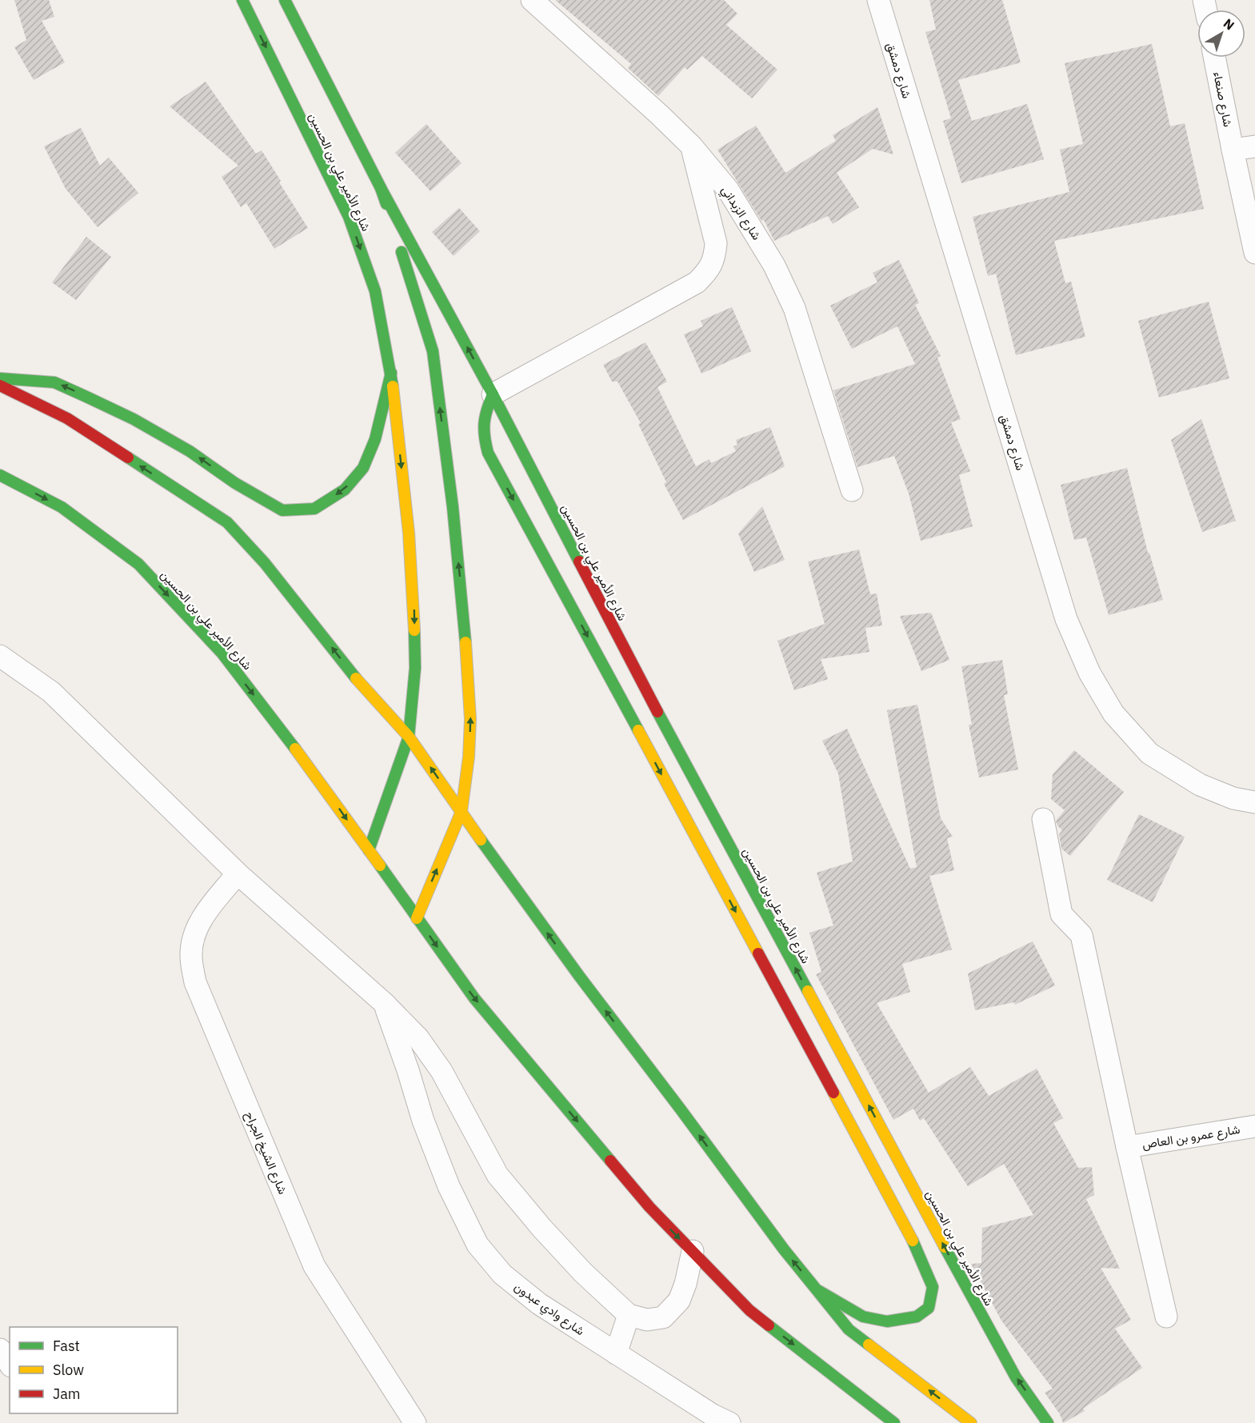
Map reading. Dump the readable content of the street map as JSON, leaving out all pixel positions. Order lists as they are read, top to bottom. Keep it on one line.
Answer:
{"streets":{"main road":["شارع الأمير علي بن الحسين"],"street":["شارع دمشق","شارع صنعاء","شارع الزبداني","شارع عمرو بن العاص","شارع الشيخ الجراح","شارع وادي عبدون"]},"legend":["Fast","Slow","Jam"],"north":"top right"}
